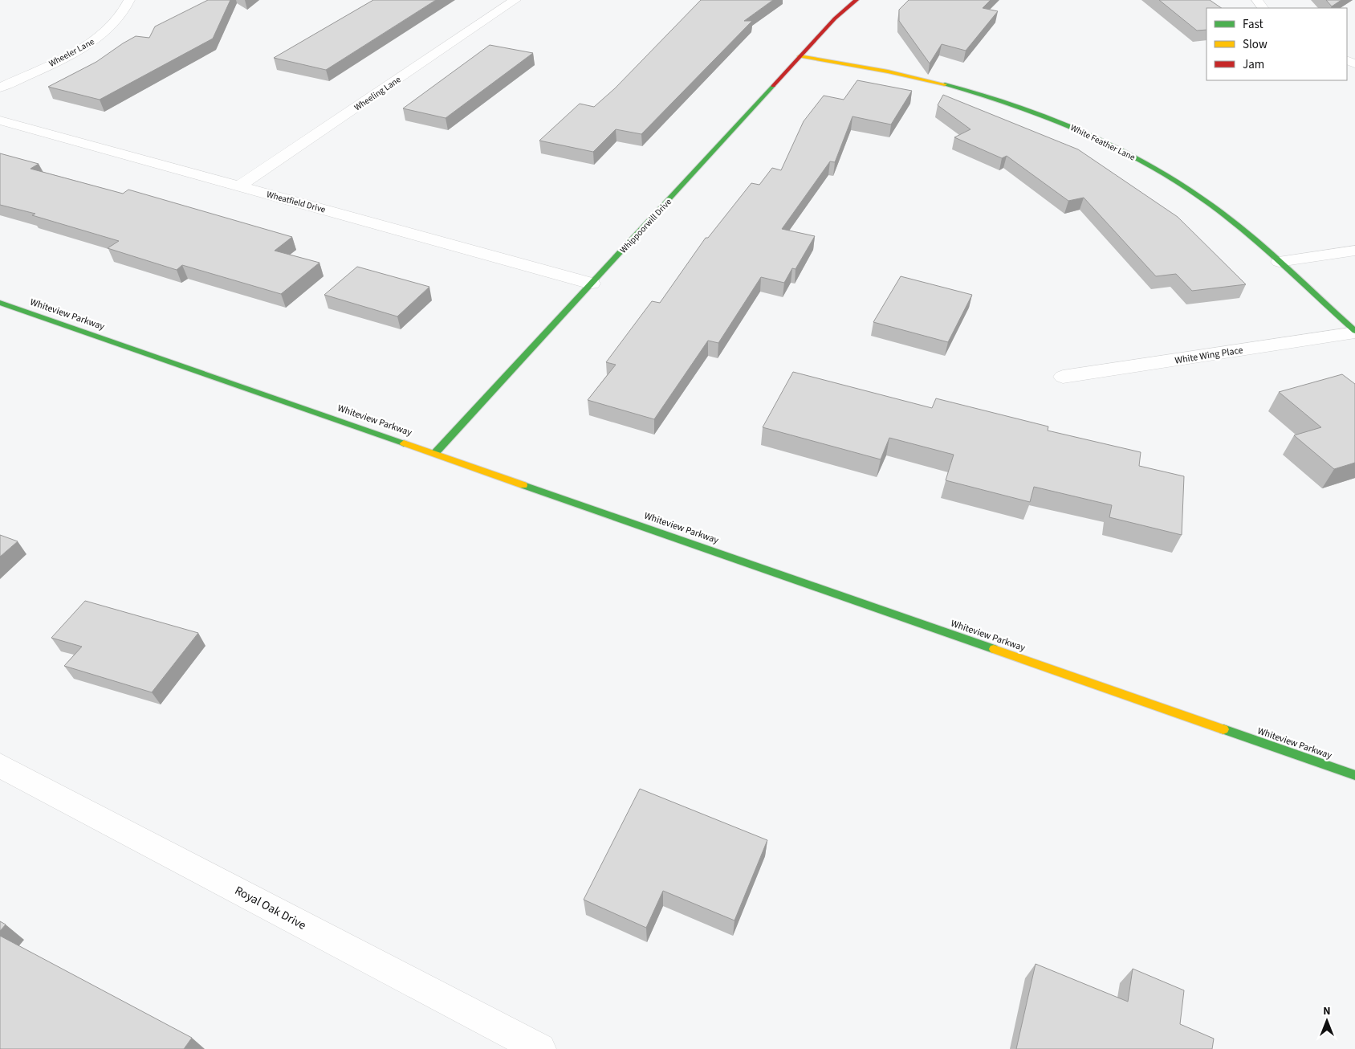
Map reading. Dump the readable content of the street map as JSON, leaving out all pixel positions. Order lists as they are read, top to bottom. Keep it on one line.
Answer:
{"streets":{"street":["Wheeler Lane","Wheeling Lane","White Feather Lane","Wheatfield Drive","Whippoorwill Drive","Whiteview Parkway","White Wing Place","Royal Oak Drive"]},"crossings":[["Wheeling Lane","Wheatfield Drive"],["White Feather Lane","Whippoorwill Drive"],["White Feather Lane","White Wing Place"],["Wheatfield Drive","Whippoorwill Drive"],["Whippoorwill Drive","Whiteview Parkway"]],"legend":["Fast","Slow","Jam"],"north":"top"}
